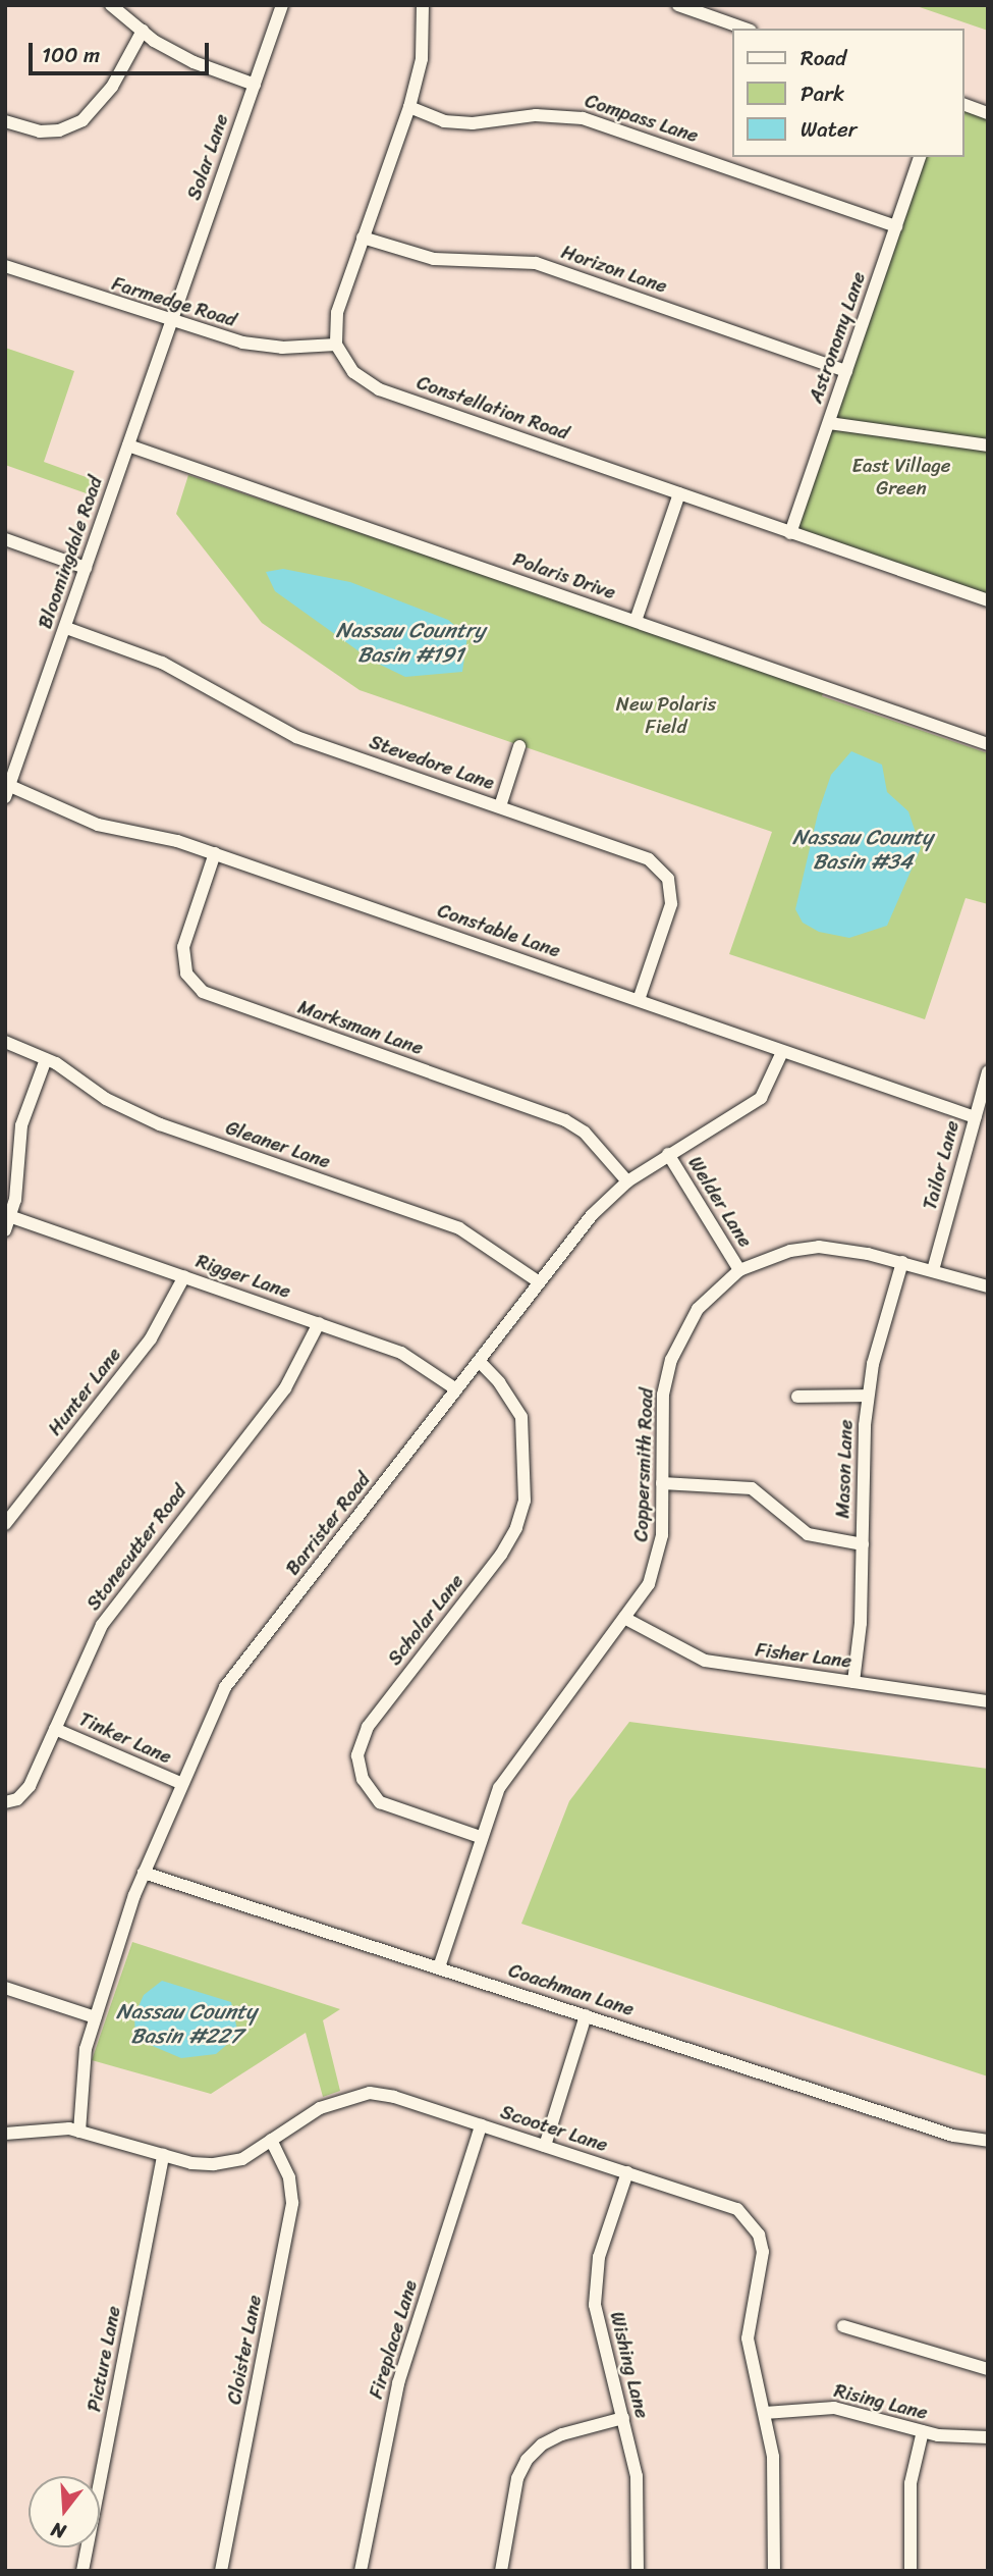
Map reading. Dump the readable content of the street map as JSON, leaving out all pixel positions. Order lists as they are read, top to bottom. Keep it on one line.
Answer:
{"streets":{"street":["Compass Lane","Solar Lane","Horizon Lane","Farmedge Road","Astronomy Lane","Constellation Road","Bloomingdale Road","Polaris Drive","Stevedore Lane","Constable Lane","Marksman Lane","Gleaner Lane","Tailor Lane","Welder Lane","Rigger Lane","Hunter Lane","Coppersmith Road","Mason Lane","Barrister Road","Stonecutter Road","Scholar Lane","Fisher Lane","Tinker Lane","Coachman Lane","Scooter Lane","Fireplace Lane","Cloister Lane","Picture Lane","Wishing Lane","Rising Lane"]},"crossings":[["Compass Lane","Astronomy Lane"],["Solar Lane","Farmedge Road"],["Solar Lane","Bloomingdale Road"],["Horizon Lane","Astronomy Lane"],["Farmedge Road","Constellation Road"],["Farmedge Road","Bloomingdale Road"],["Astronomy Lane","Constellation Road"],["Bloomingdale Road","Polaris Drive"],["Bloomingdale Road","Stevedore Lane"],["Bloomingdale Road","Constable Lane"],["Stevedore Lane","Constable Lane"],["Constable Lane","Marksman Lane"],["Constable Lane","Tailor Lane"],["Constable Lane","Barrister Road"],["Marksman Lane","Barrister Road"],["Gleaner Lane","Barrister Road"],["Tailor Lane","Coppersmith Road"],["Welder Lane","Coppersmith Road"],["Welder Lane","Barrister Road"],["Rigger Lane","Hunter Lane"],["Rigger Lane","Barrister Road"],["Rigger Lane","Stonecutter Road"],["Coppersmith Road","Mason Lane"],["Coppersmith Road","Scholar Lane"],["Coppersmith Road","Fisher Lane"],["Coppersmith Road","Coachman Lane"],["Mason Lane","Fisher Lane"],["Barrister Road","Scholar Lane"],["Barrister Road","Tinker Lane"],["Barrister Road","Coachman Lane"],["Barrister Road","Scooter Lane"],["Stonecutter Road","Tinker Lane"],["Scooter Lane","Fireplace Lane"],["Scooter Lane","Cloister Lane"],["Scooter Lane","Picture Lane"],["Scooter Lane","Wishing Lane"],["Scooter Lane","Rising Lane"]],"water":["Nassau Country Basin #191","Nassau County Basin #34","Nassau County Basin #227"],"parks":["East Village Green","New Polaris Field"],"legend":["Road","Park","Water"],"scale_bar":"100 m","north":"bottom"}
